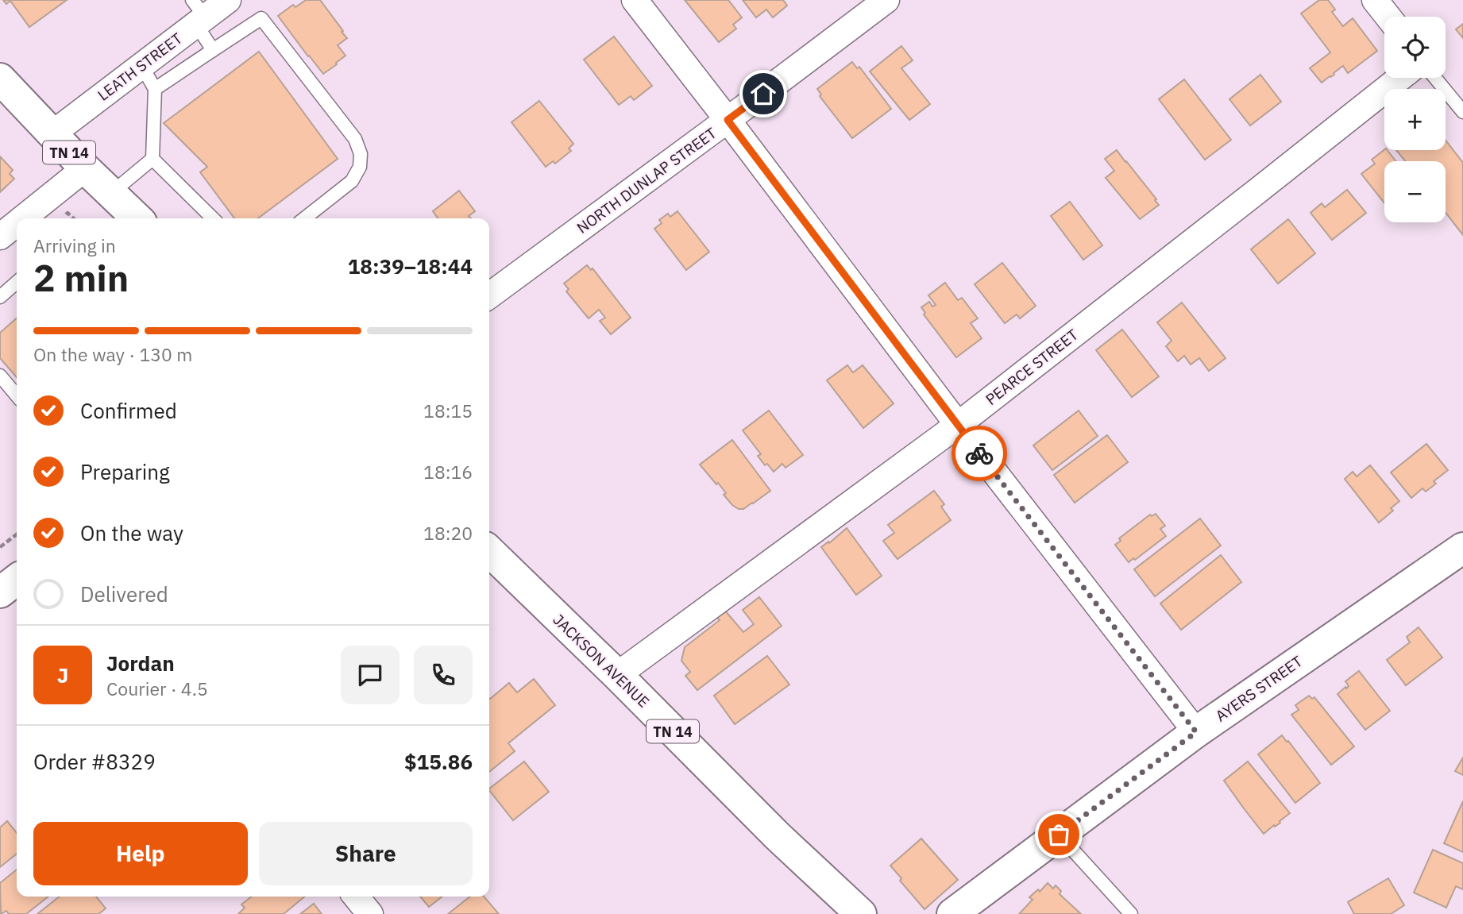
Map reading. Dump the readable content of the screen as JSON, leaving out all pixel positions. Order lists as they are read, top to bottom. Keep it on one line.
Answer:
{"streets":{"main road":["TN 14","JACKSON AVENUE","AYERS STREET"],"street":["LEATH STREET","NORTH DUNLAP STREET","PEARCE STREET"]},"crossings":[["LEATH STREET","TN 14"],["PEARCE STREET","JACKSON AVENUE"]],"page":{"map_buttons":["+","−"],"heading":["2 min","Arriving in","18:39–18:44"],"panel":["Jordan","Courier · 4.5","Order #8329","$15.86"],"bar":"On the way · 130 m","list":[["Confirmed","18:15"],["Preparing","18:16"],["On the way","18:20"],"Delivered"],"round":"J","buttons":["Help","Share"]}}
